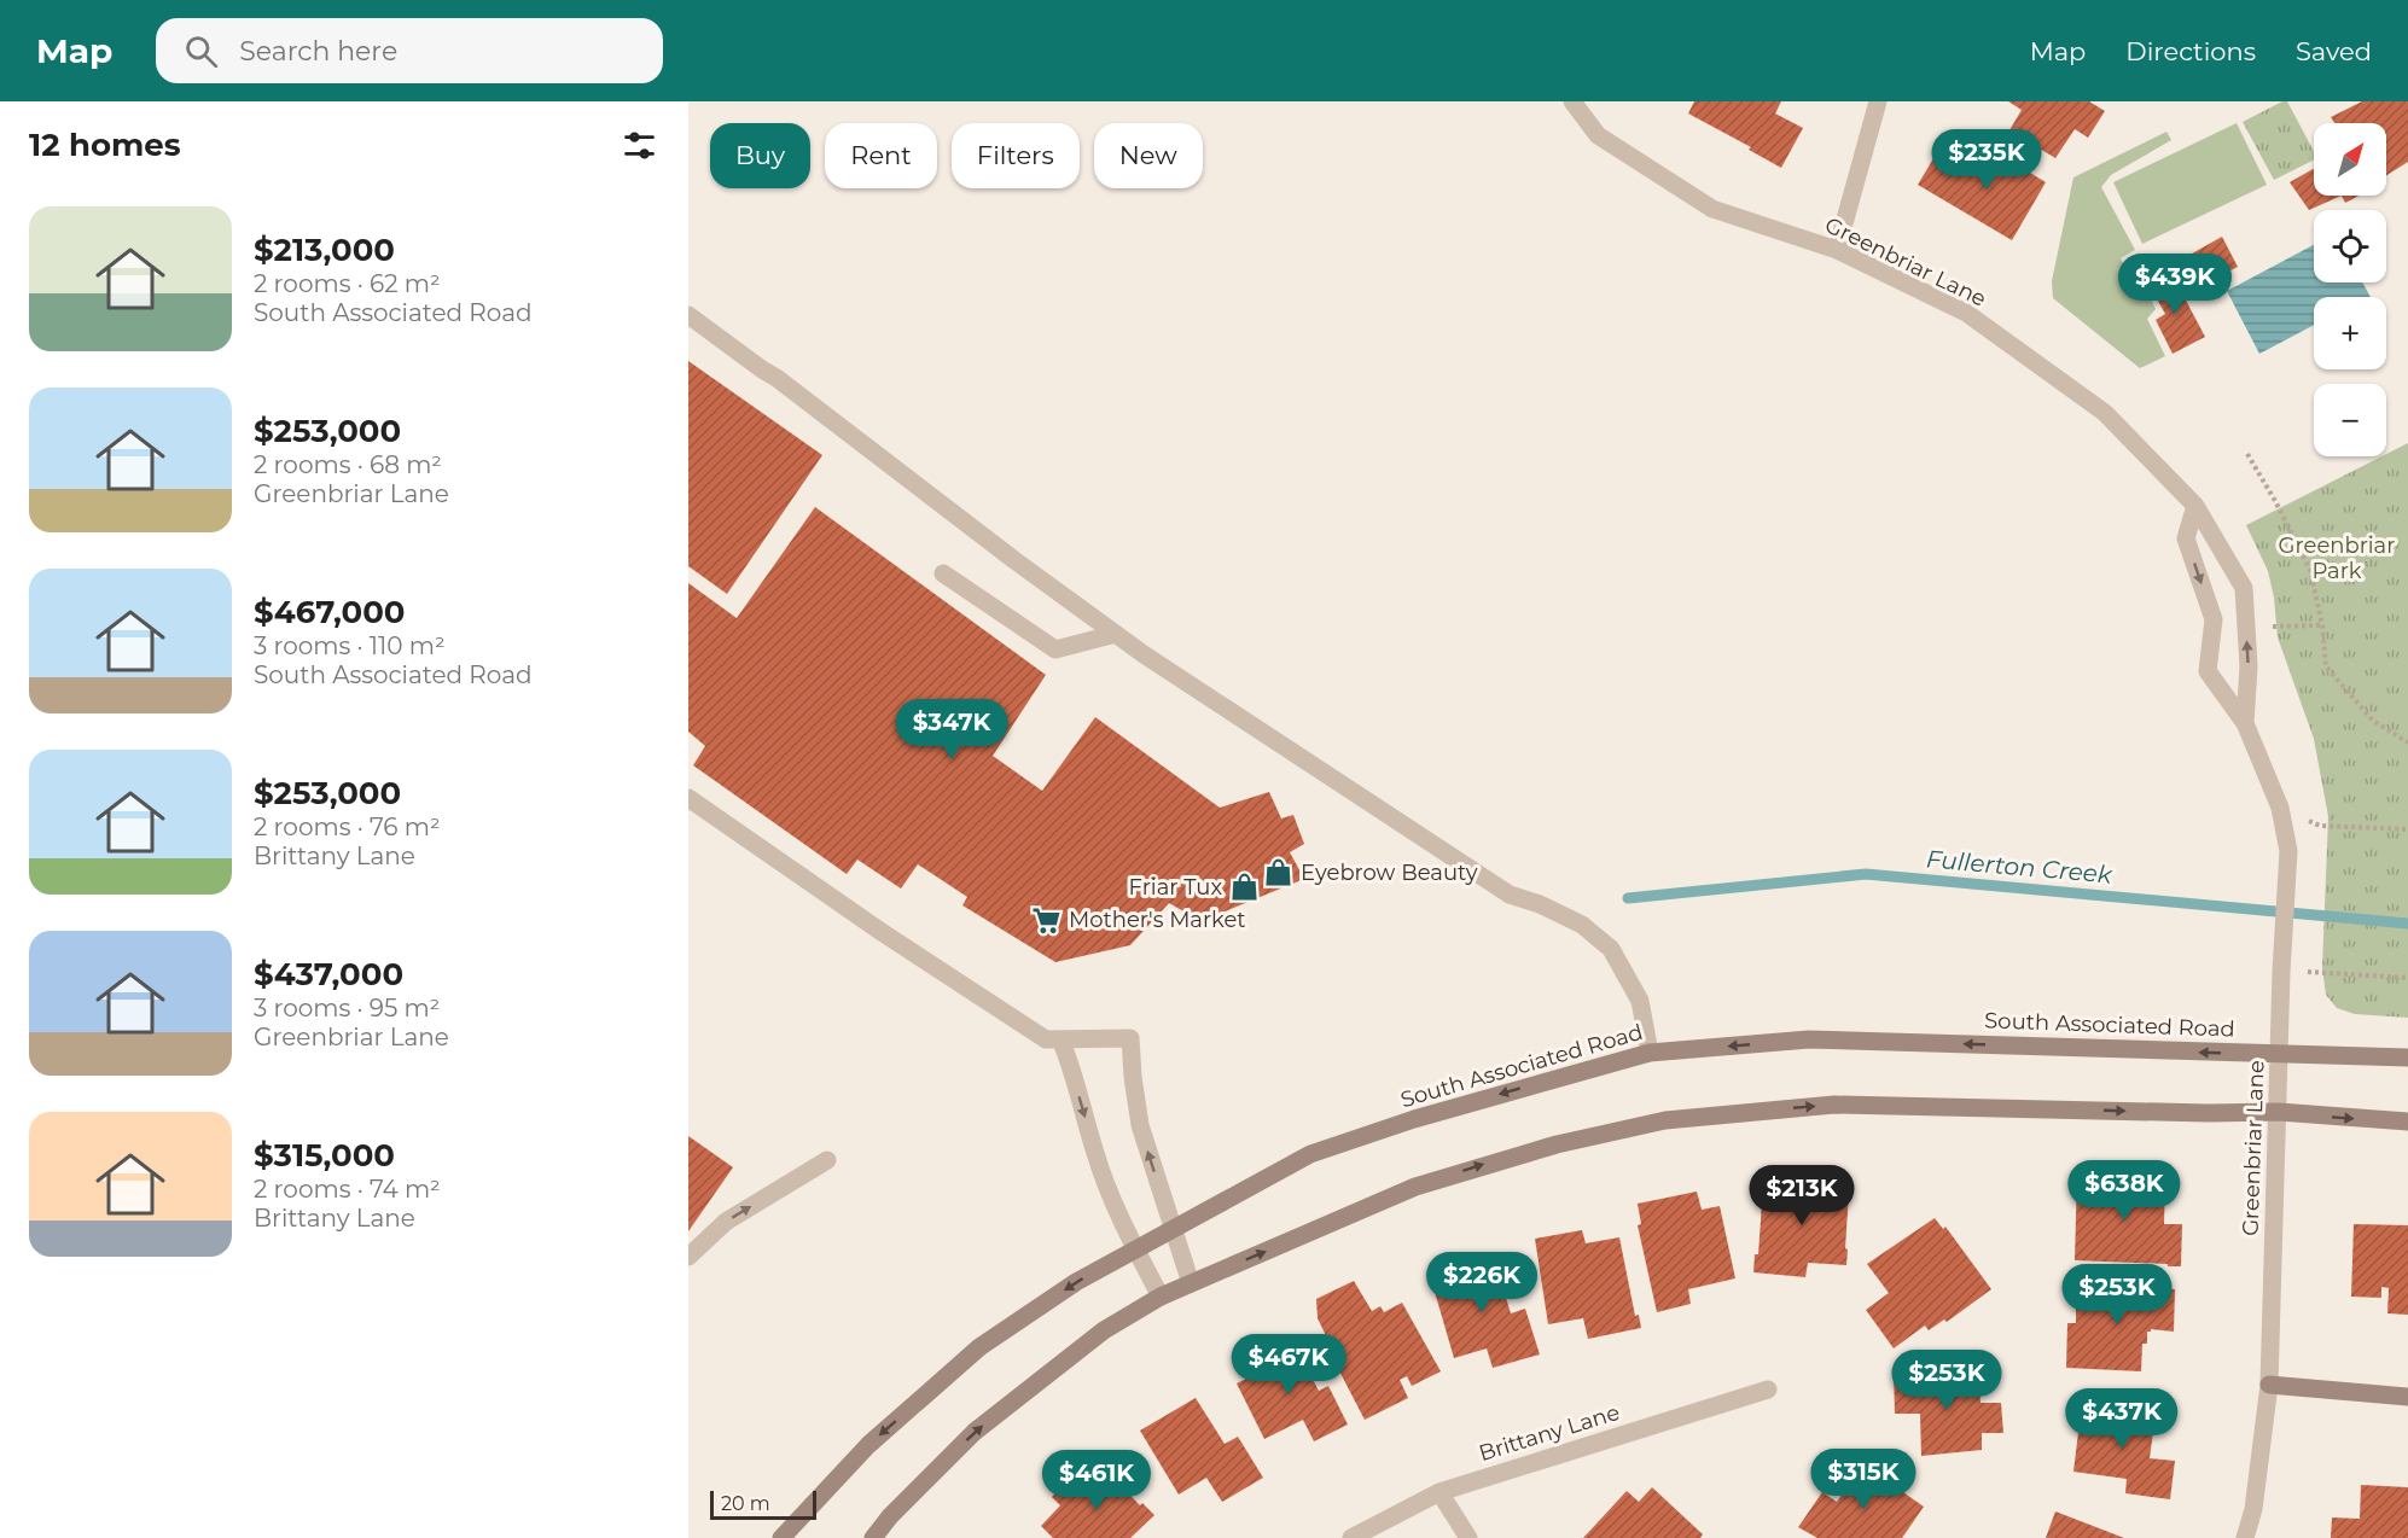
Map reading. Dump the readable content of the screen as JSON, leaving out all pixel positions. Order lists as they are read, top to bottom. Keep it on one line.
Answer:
{"streets":{"street":["Greenbriar Lane","South Associated Road","Brittany Lane"]},"crossings":[["Greenbriar Lane","South Associated Road"]],"water":["Fullerton Creek"],"parks":["Greenbriar Park"],"places":{"shop":["Eyebrow Beauty","Friar Tux"],"supermarket":["Mother's Market"]},"scale_bar":"20 m","north":"top right","page":{"header":"Map","search":"Search here","nav":["Map","Directions","Saved"],"heading":"12 homes","map_buttons":["+","−"],"chip":["Buy","Rent","Filters","New"],"price":["$235K","$439K","$347K","$638K","$213K","$226K","$253K","$467K","$253K","$437K","$315K","$461K"],"list":[{"name":"$213,000","note":"2 rooms · 62 m² · South Associated Road"},{"name":"$253,000","note":"2 rooms · 68 m² · Greenbriar Lane"},{"name":"$467,000","note":"3 rooms · 110 m² · South Associated Road"},{"name":"$253,000","note":"2 rooms · 76 m² · Brittany Lane"},{"name":"$437,000","note":"3 rooms · 95 m² · Greenbriar Lane"},{"name":"$315,000","note":"2 rooms · 74 m² · Brittany Lane"}],"scale":"20 m"}}
